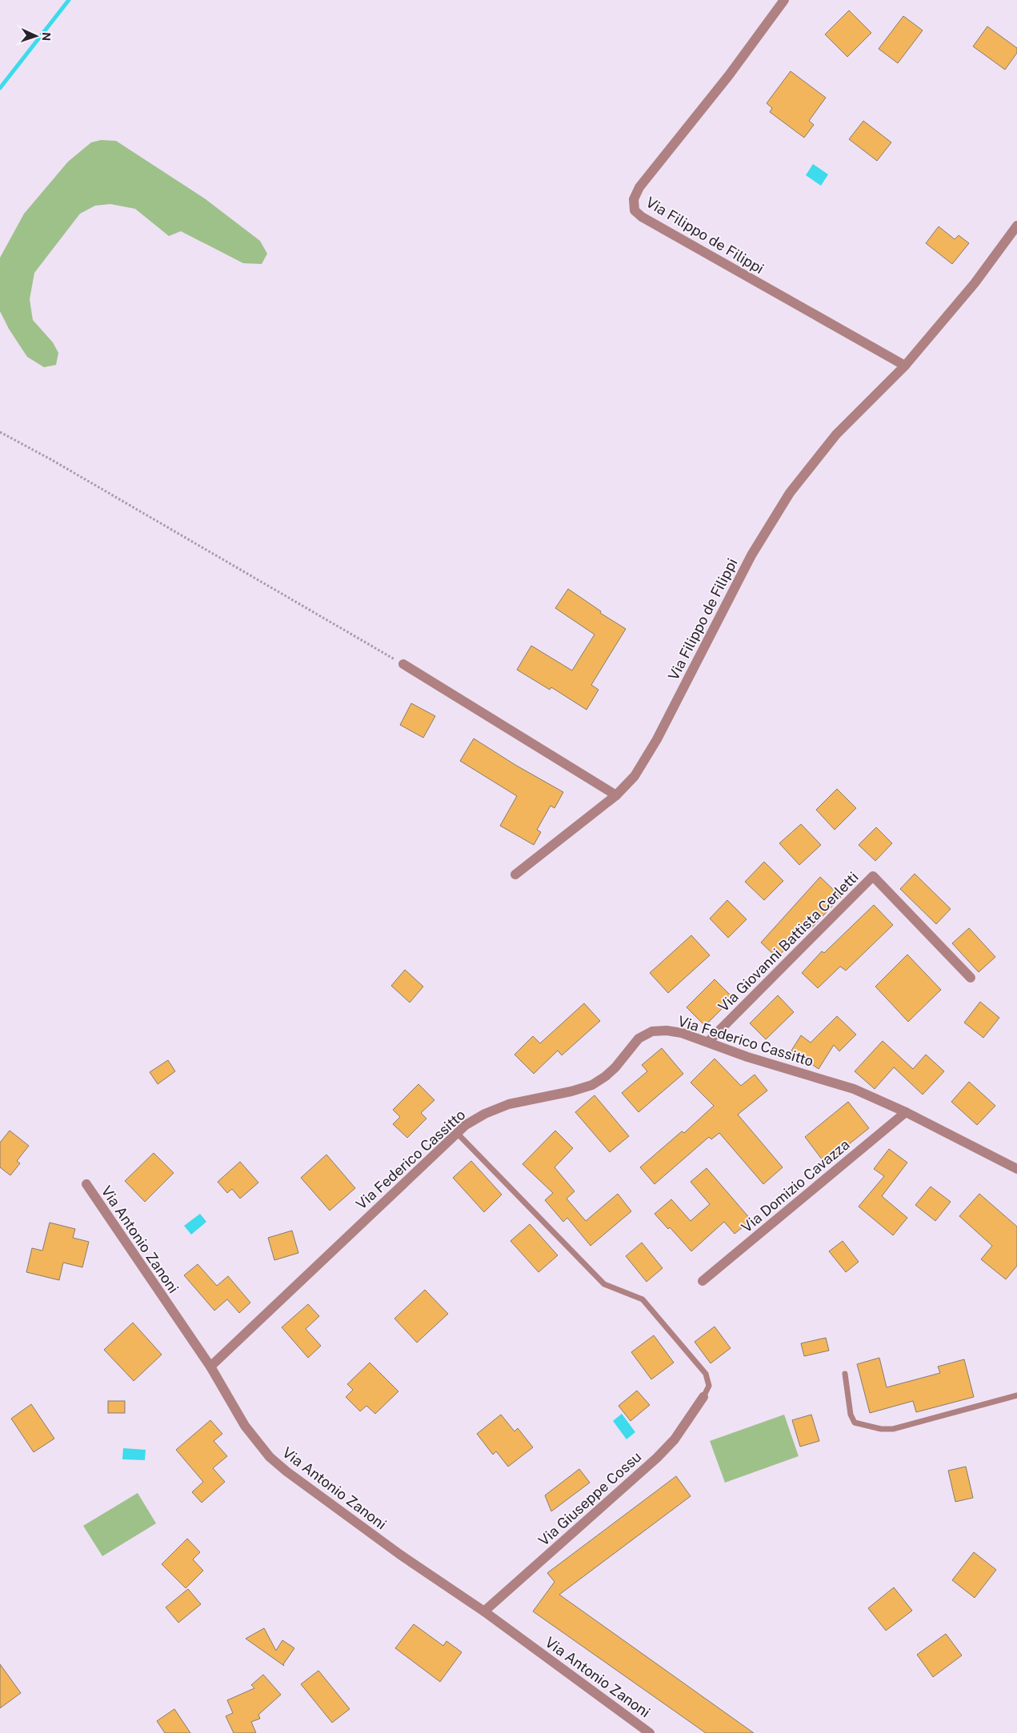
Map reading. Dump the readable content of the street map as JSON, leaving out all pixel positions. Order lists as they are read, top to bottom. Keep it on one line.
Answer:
{"streets":{"street":["Via Filippo de Filippi","Via Giovanni Battista Cerletti","Via Federico Cassitto","Via Domizio Cavazza","Via Antonio Zanoni","Via Giuseppe Cossu"]},"crossings":[["Via Giovanni Battista Cerletti","Via Federico Cassitto"],["Via Federico Cassitto","Via Domizio Cavazza"],["Via Federico Cassitto","Via Antonio Zanoni"],["Via Antonio Zanoni","Via Giuseppe Cossu"]],"north":"right"}
